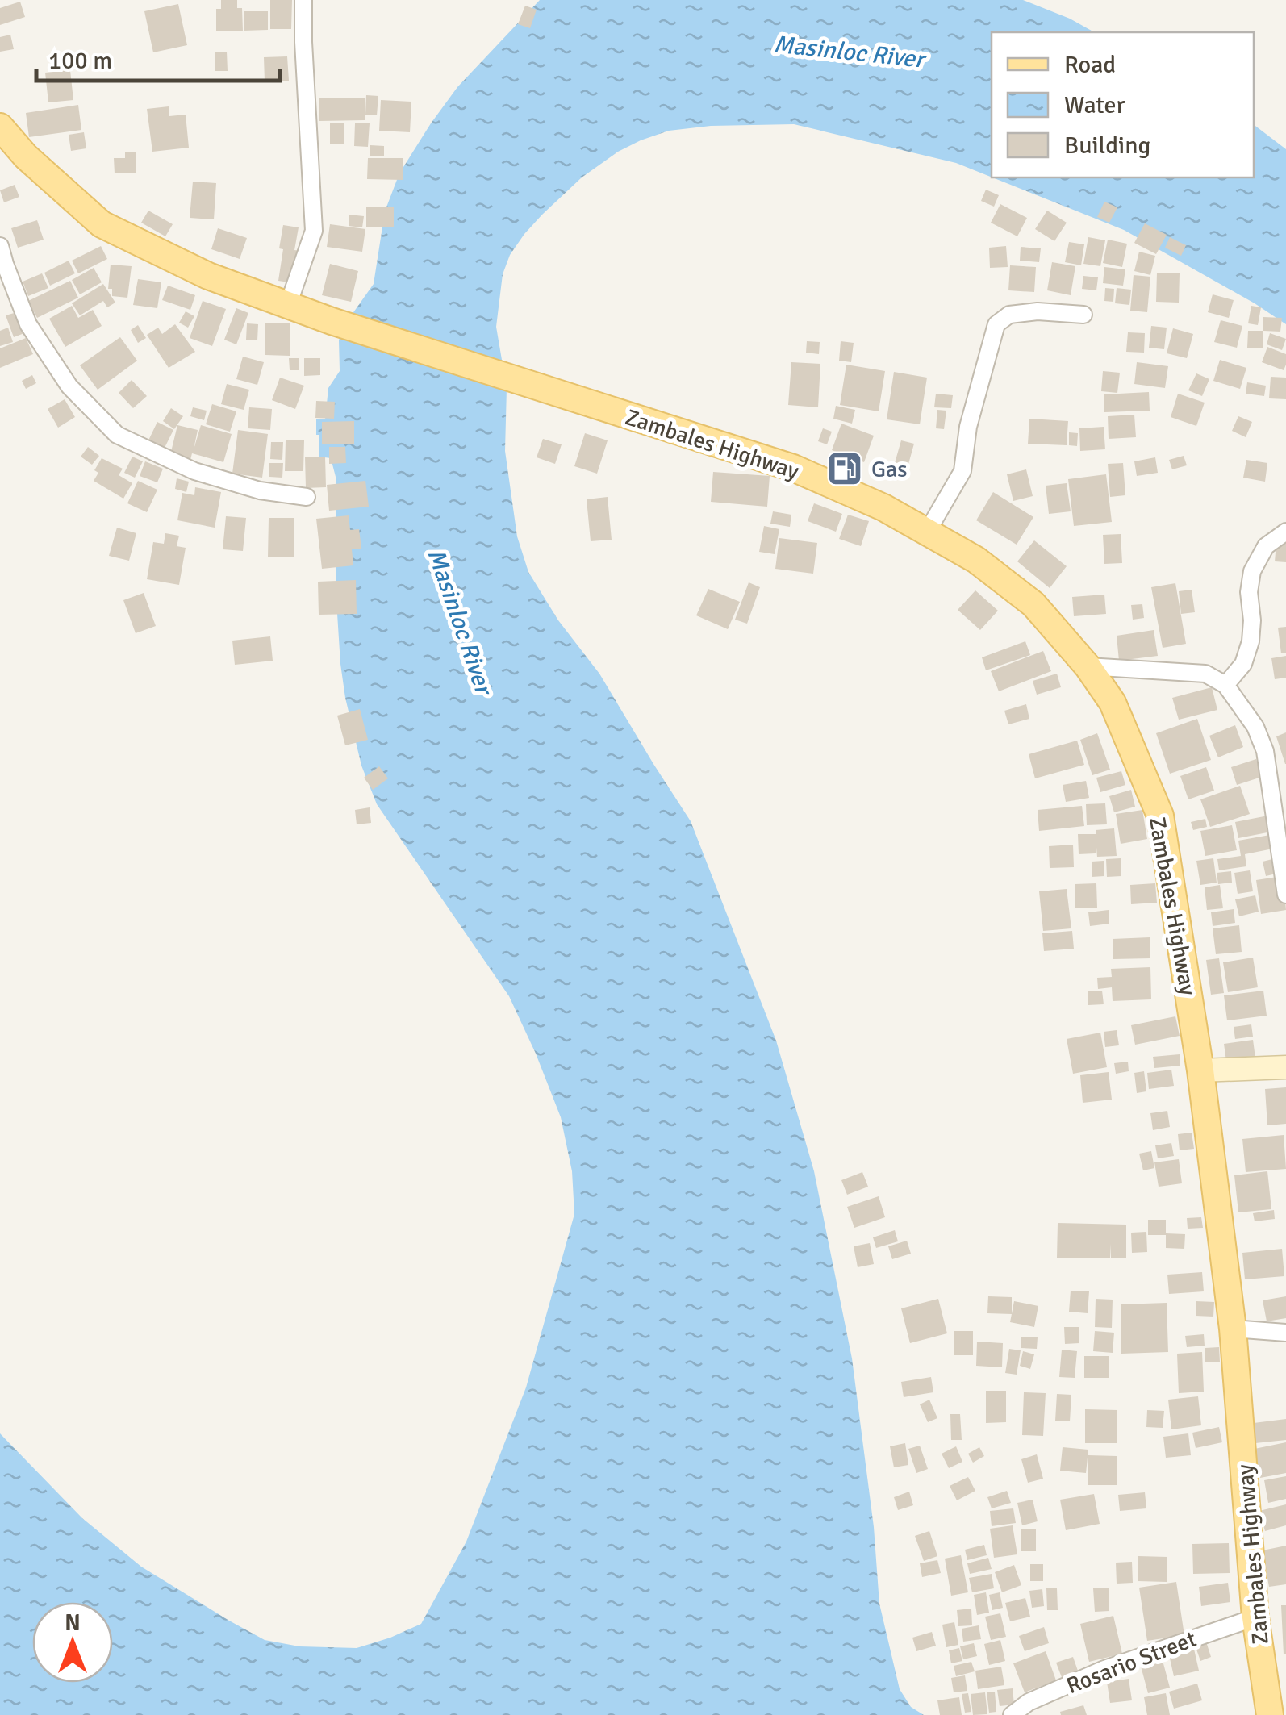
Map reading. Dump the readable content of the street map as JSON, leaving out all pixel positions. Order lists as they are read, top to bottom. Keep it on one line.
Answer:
{"streets":{"main road":["Zambales Highway"],"street":["Rosario Street"]},"crossings":[["Zambales Highway","Rosario Street"]],"water":["Masinloc River"],"places":{"fuel station":["Gas"]},"legend":["Road","Water","Building"],"scale_bar":"100 m","north":"top"}
